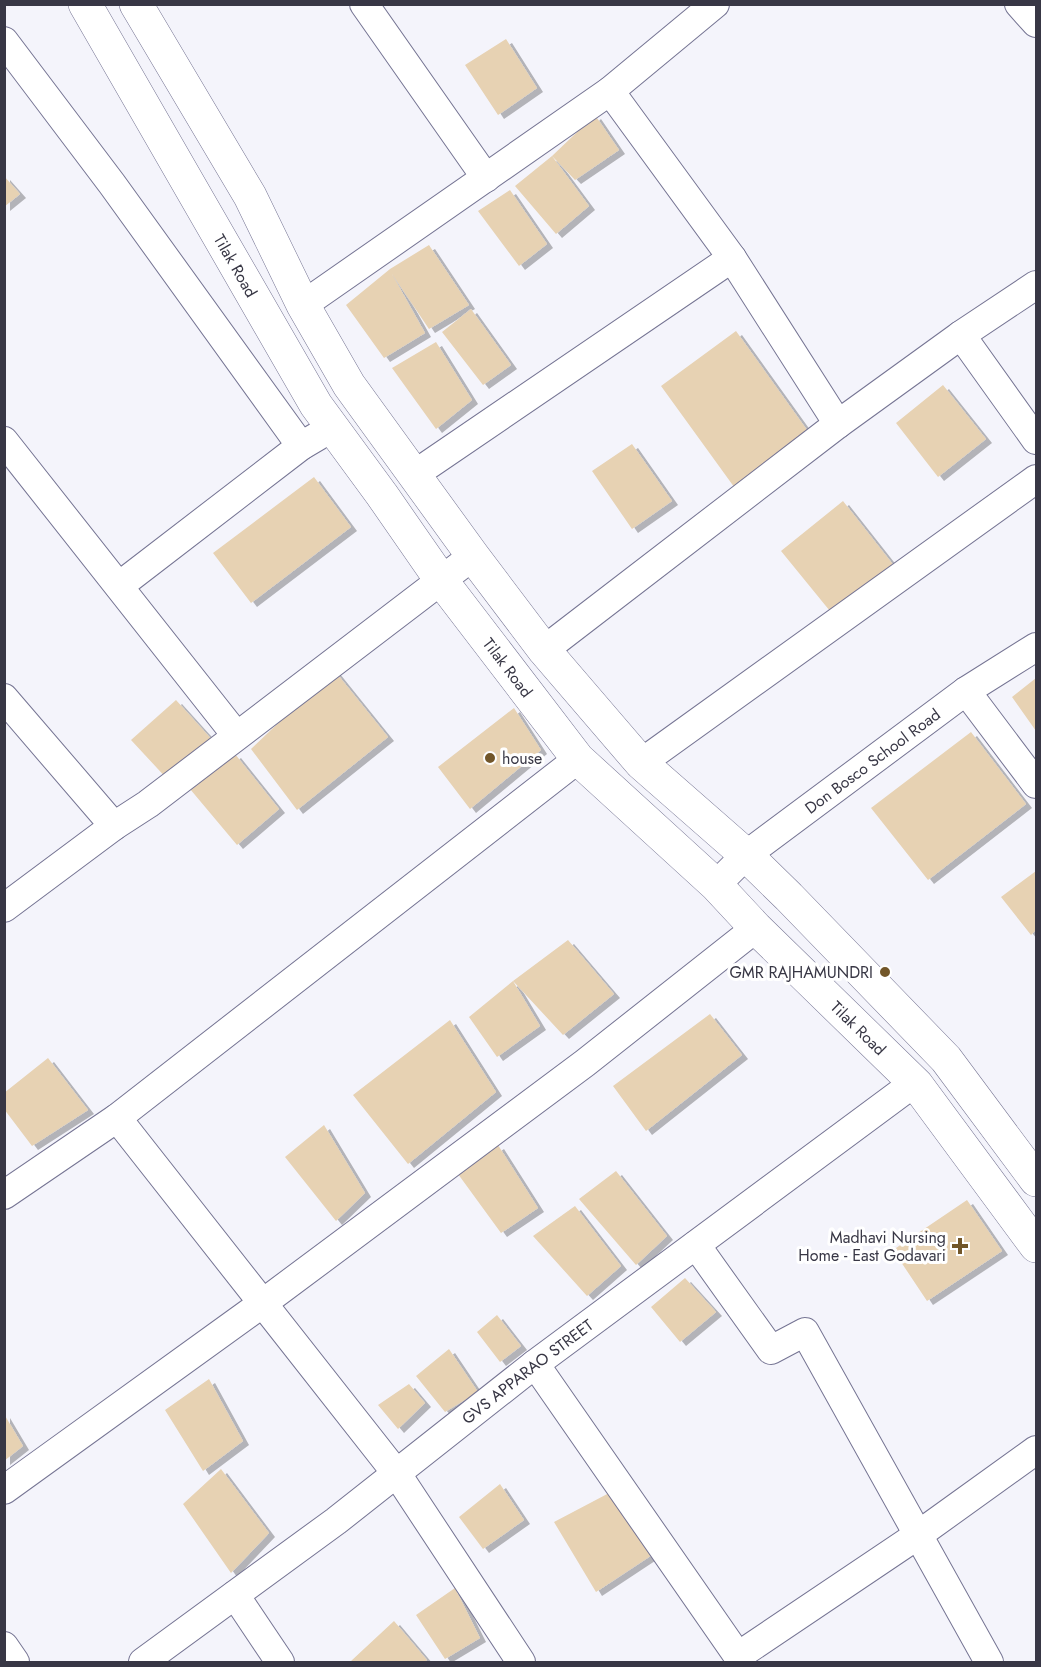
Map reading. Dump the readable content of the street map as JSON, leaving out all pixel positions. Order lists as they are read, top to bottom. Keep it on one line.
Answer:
{"streets":{"street":["Tilak Road","Don Bosco School Road","GVS APPARAO STREET"]},"crossings":[["Tilak Road","Don Bosco School Road"],["Tilak Road","GVS APPARAO STREET"]],"places":{"other":["house","GMR RAJHAMUNDRI"],"health":["Madhavi Nursing Home - East Godavari"]}}
